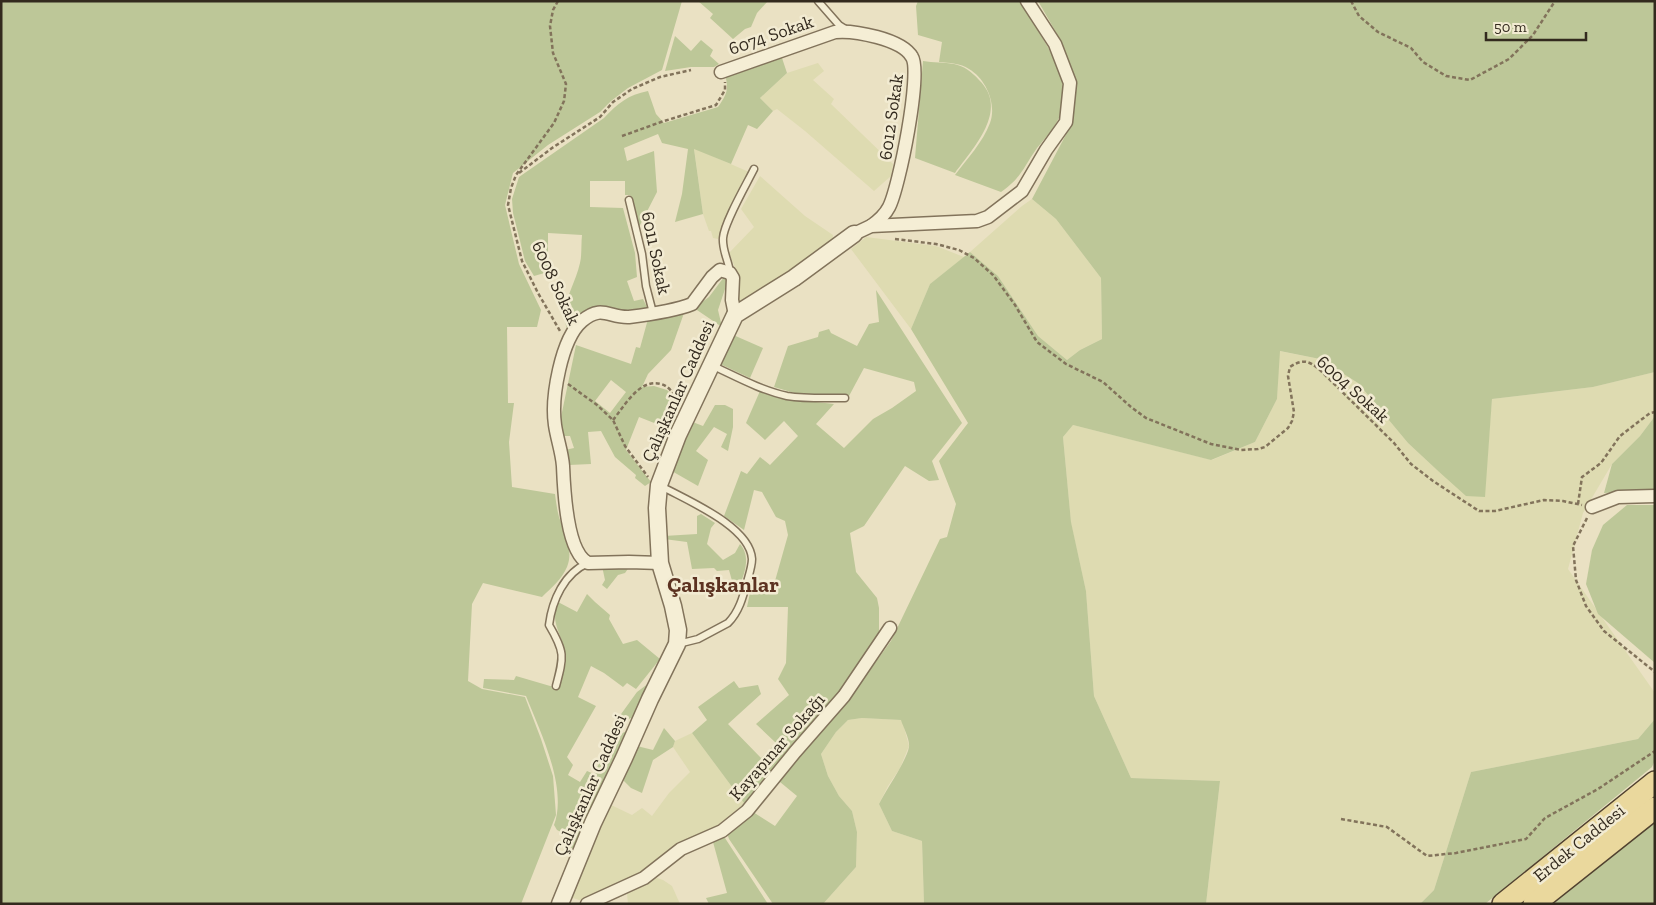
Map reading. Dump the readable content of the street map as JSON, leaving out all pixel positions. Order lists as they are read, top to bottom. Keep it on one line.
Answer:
{"streets":{"main road":["Erdek Caddesi"],"street":["6074 Sokak","6012 Sokak","6008 Sokak","Çalışkanlar Caddesi","Kayapınar Sokağı"],"lane":["6011 Sokak"],"path":["6004 Sokak"]},"crossings":[["6074 Sokak","6012 Sokak"],["6012 Sokak","Çalışkanlar Caddesi"]],"districts":["Çalışkanlar"],"scale_bar":"50 m"}
